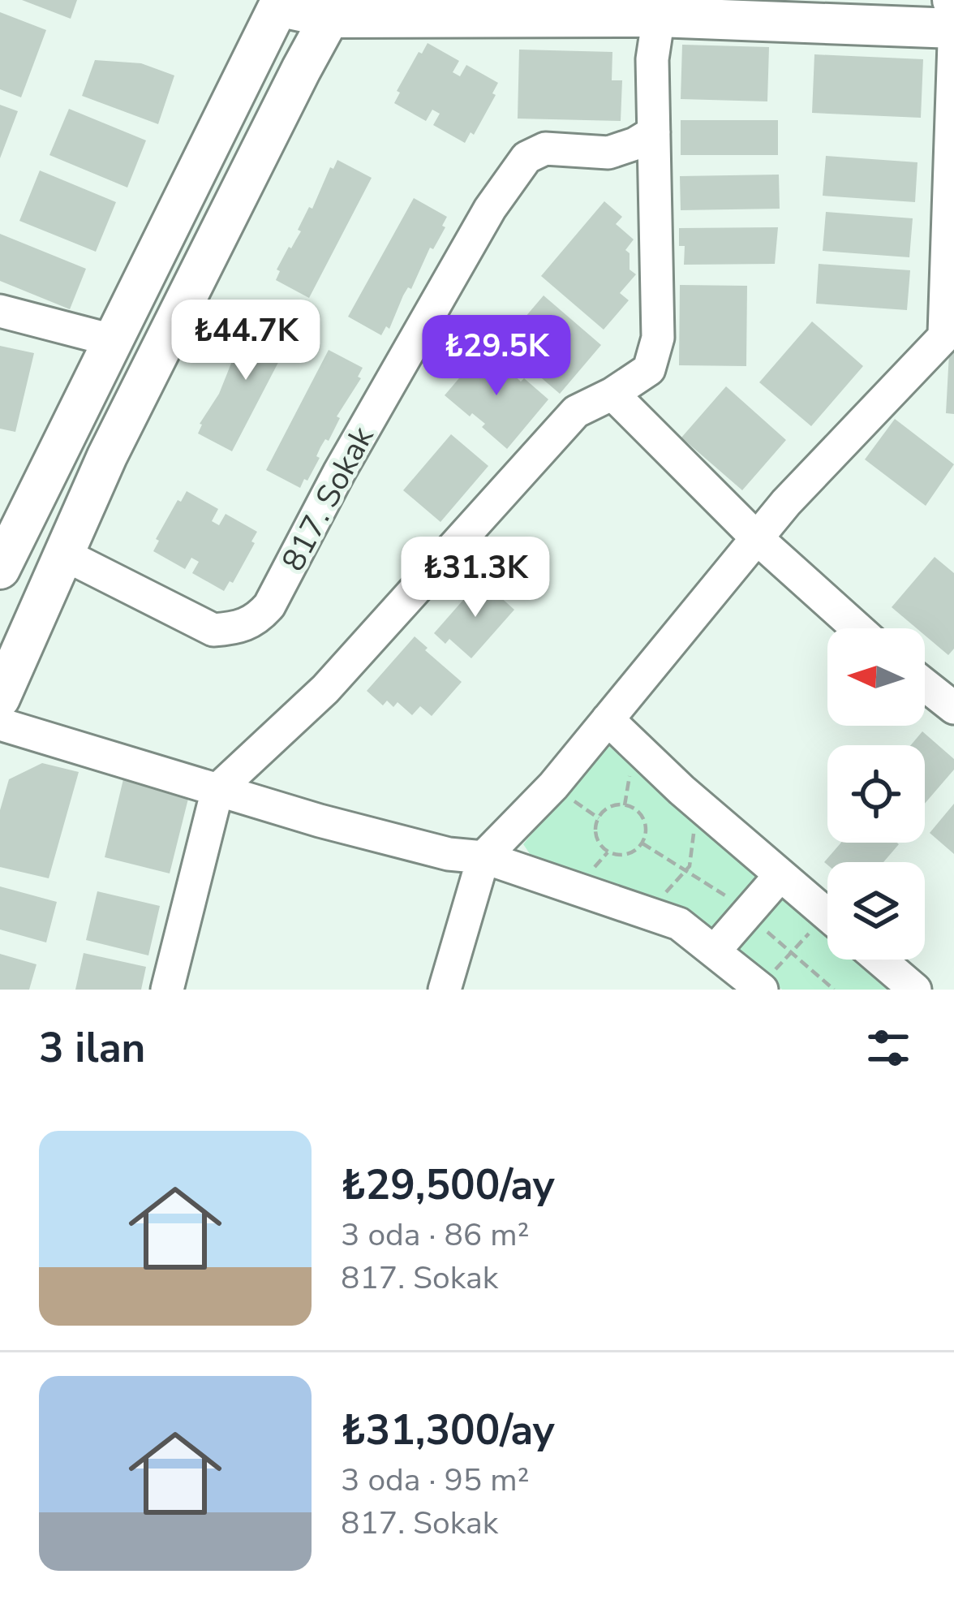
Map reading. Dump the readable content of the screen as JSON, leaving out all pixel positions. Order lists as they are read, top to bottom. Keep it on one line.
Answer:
{"streets":{"street":["817. Sokak"]},"north":"left","page":{"price":["₺44.7K","₺29.5K","₺31.3K"],"heading":"3 ilan","list":[{"name":"₺29,500/ay","note":"3 oda · 86 m² · 817. Sokak"},{"name":"₺31,300/ay","note":"3 oda · 95 m² · 817. Sokak"}]}}
